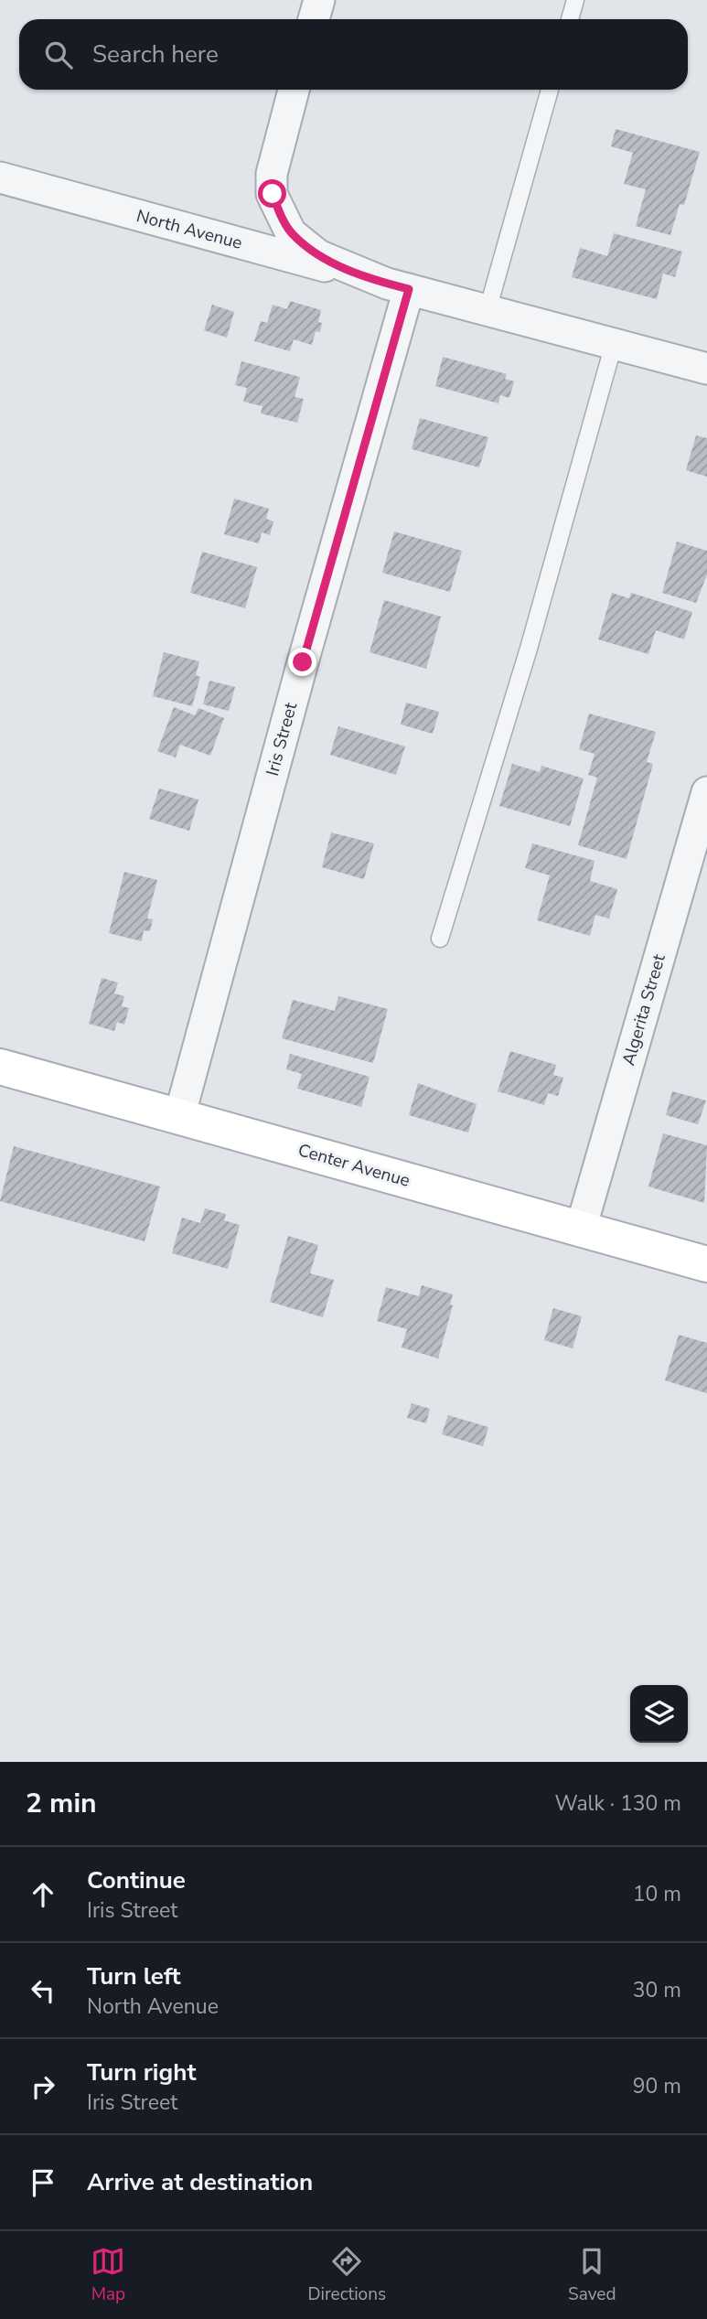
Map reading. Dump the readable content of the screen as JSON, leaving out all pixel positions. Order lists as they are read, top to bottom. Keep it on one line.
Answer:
{"streets":{"street":["North Avenue","Iris Street","Algerita Street","Center Avenue"]},"crossings":[["North Avenue","Iris Street"],["Iris Street","Center Avenue"],["Algerita Street","Center Avenue"]],"page":{"search":"Search here","heading":["2 min","Walk · 130 m"],"list":[["Continue","Iris Street","10 m"],["Turn left","North Avenue","30 m"],["Turn right","Iris Street","90 m"],"Arrive at destination"],"nav":["Map","Directions","Saved"]}}
